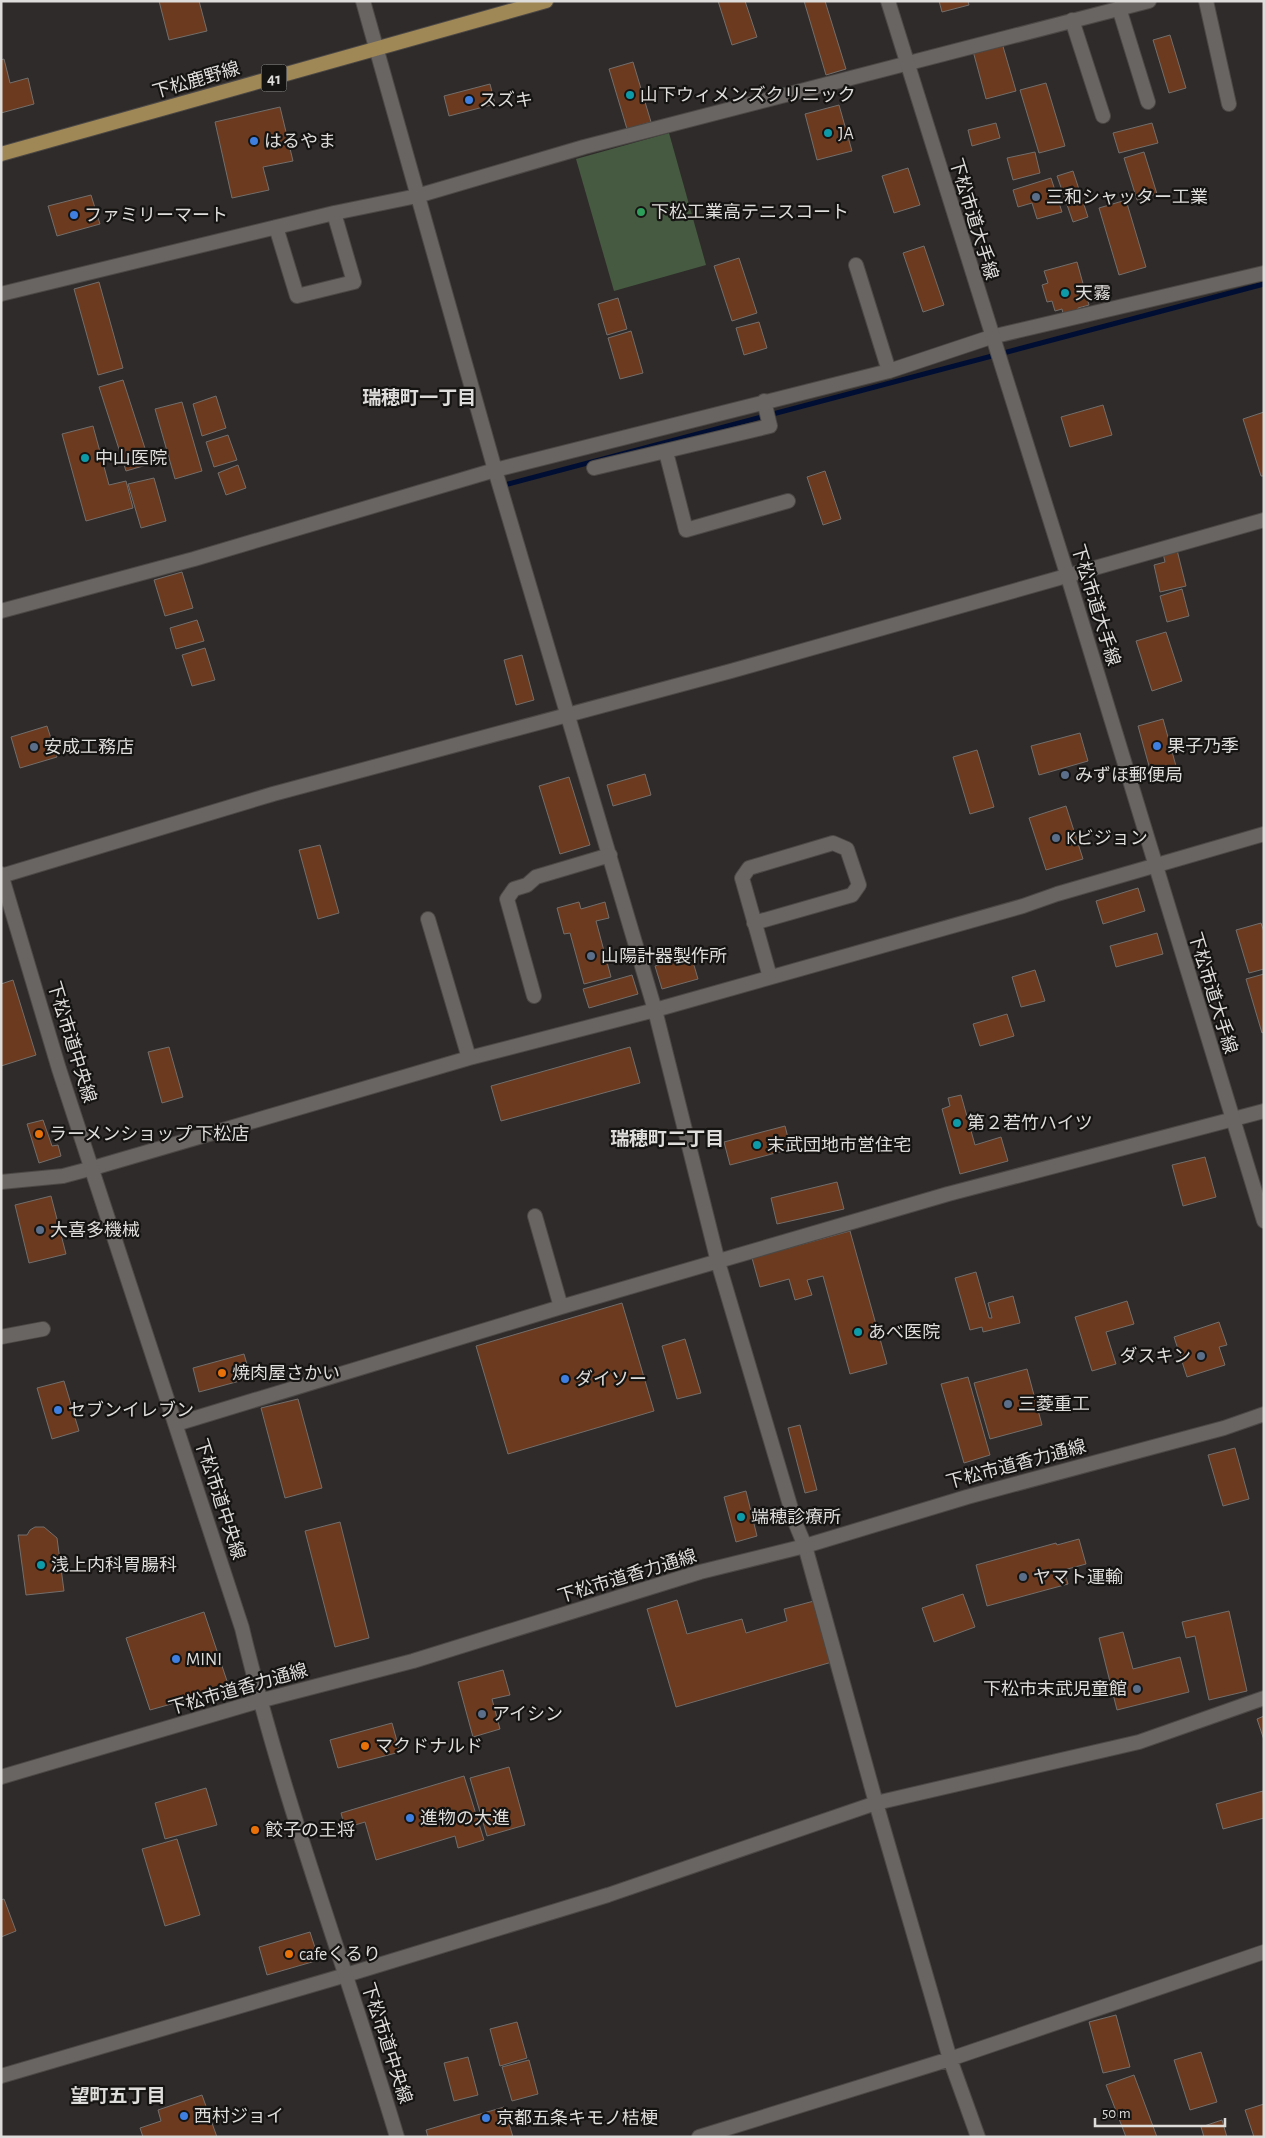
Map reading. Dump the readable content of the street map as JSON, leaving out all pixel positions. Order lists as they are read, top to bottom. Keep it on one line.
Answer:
{"streets":{"main road":["41","下松鹿野線"],"street":["下松市道大手線","下松市道中央線","下松市道香力通線"]},"crossings":[["下松市道中央線","下松市道香力通線"]],"districts":["瑞穂町一丁目","瑞穂町二丁目","望町五丁目"],"places":["山下ウィメンズクリニック","スズキ","JA","はるやま","三和シャッター工業","下松工業高テニスコート","ファミリーマート","天霧","中山医院","果子乃季","安成工務店","みずほ郵便局","Kビジョン","山陽計器製作所","第２若竹ハイツ","ラーメンショップ 下松店","末武団地市営住宅","大喜多機械","あべ医院","ダスキン","焼肉屋さかい","ダイソー","三菱重工","セブンイレブン","端穂診療所","浅上内科胃腸科","ヤマト運輸","MINI","下松市末武児童館","アイシン","マクドナルド","進物の大進","餃子の王将","cafeくるり","西村ジョイ","京都五条キモノ桔梗"],"scale_bar":"50 m"}
